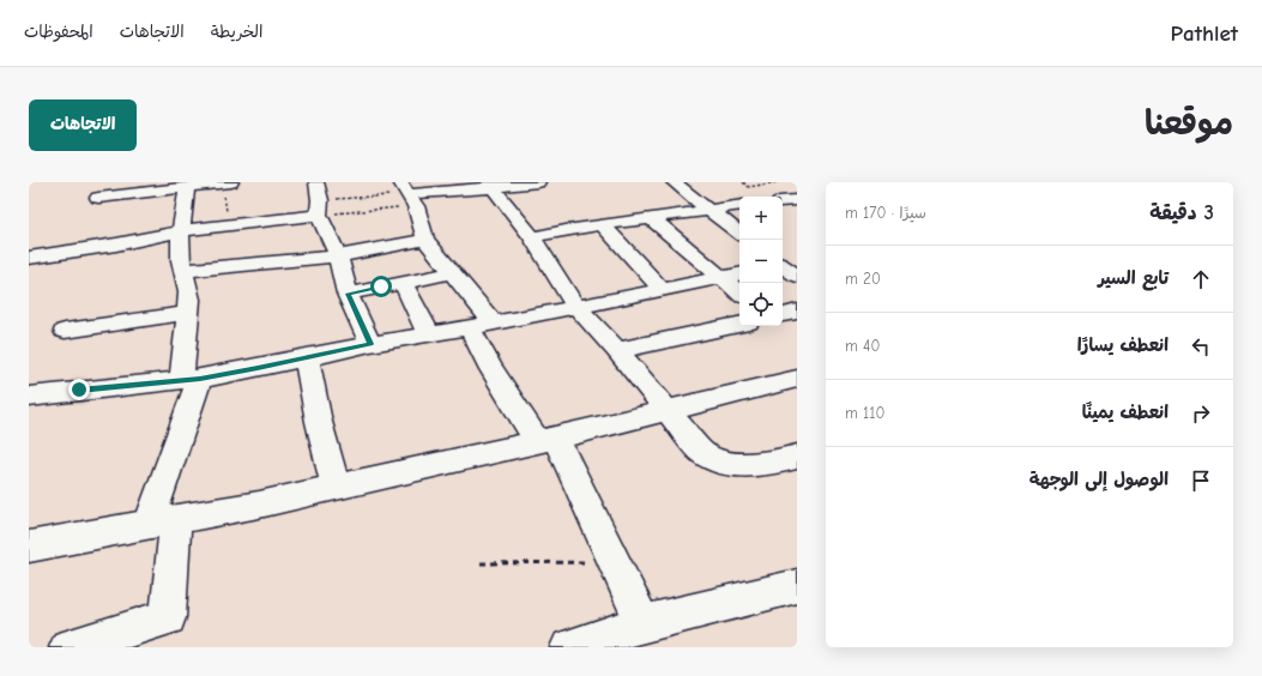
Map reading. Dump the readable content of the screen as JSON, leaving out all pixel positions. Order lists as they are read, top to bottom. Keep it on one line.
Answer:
{"page":{"header":"Pathlet","nav":["الخريطة","الاتجاهات","المحفوظات"],"title":"موقعنا","buttons":"الاتجاهات","heading":["3 دقيقة","سيرًا · 170 m"],"map_buttons":["+","−"],"list":[["تابع السير","20 m"],["انعطف يسارًا","40 m"],["انعطف يمينًا","110 m"],"الوصول إلى الوجهة"]}}
